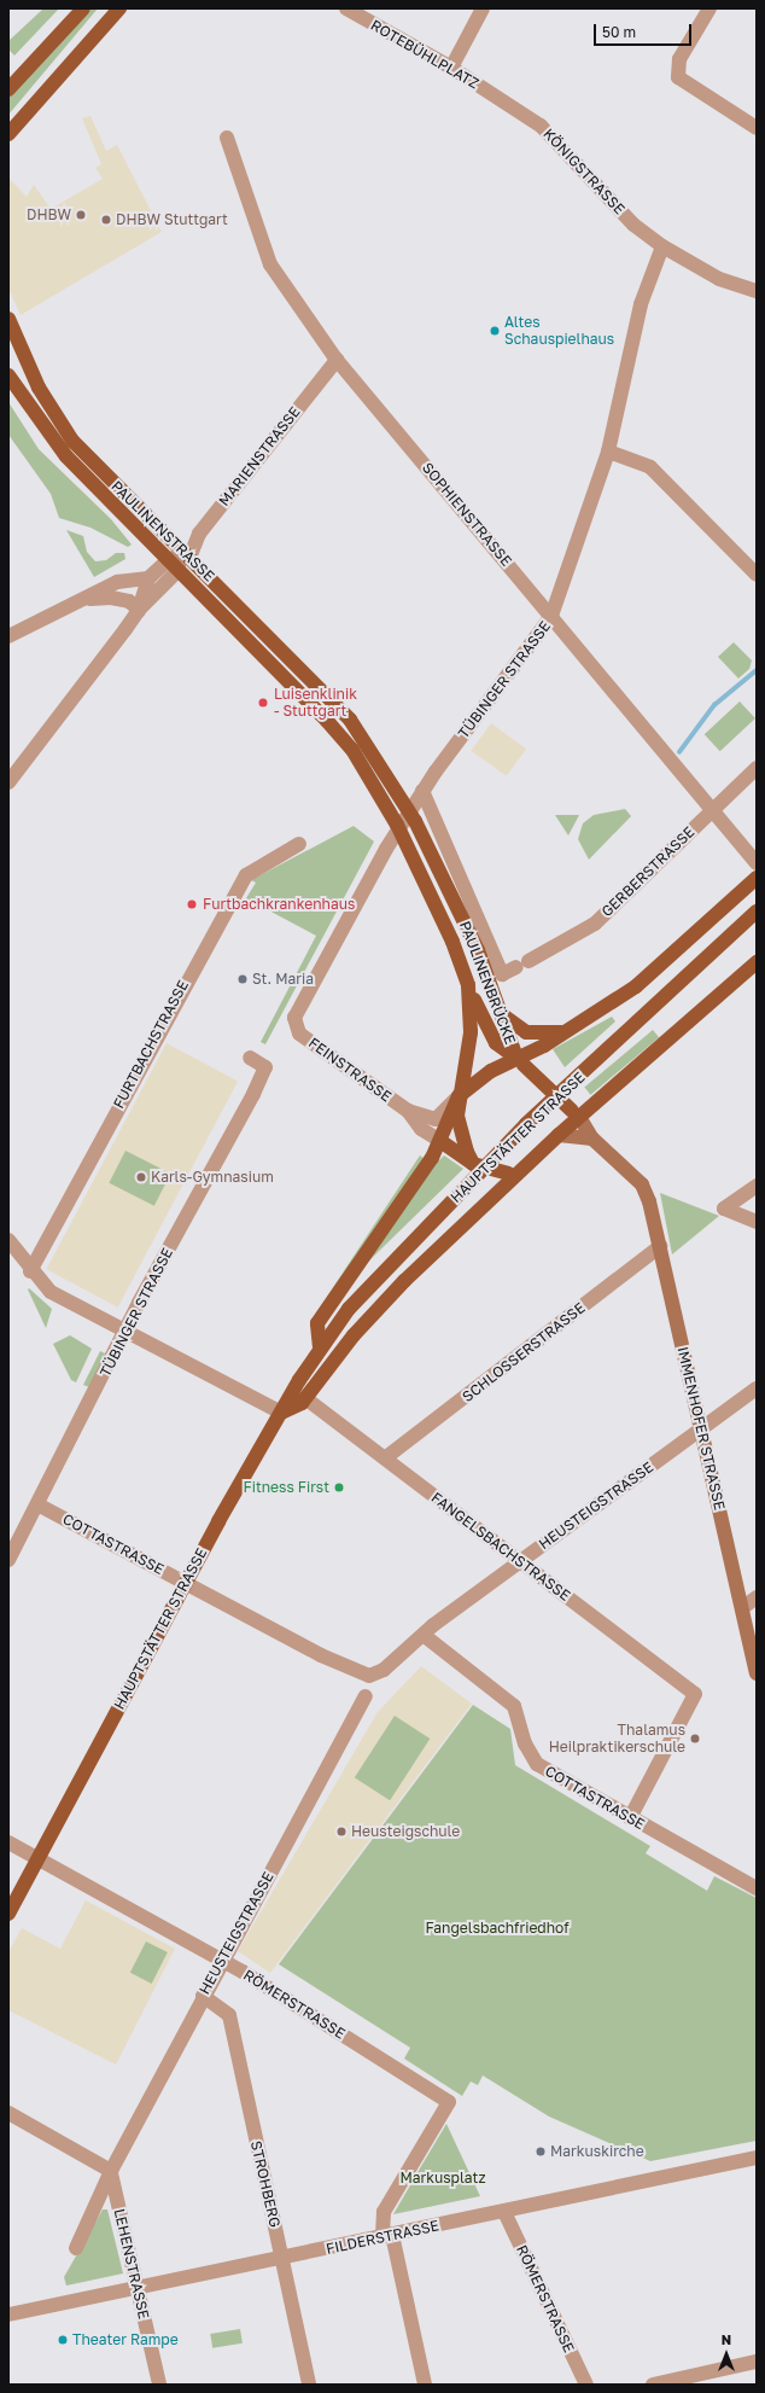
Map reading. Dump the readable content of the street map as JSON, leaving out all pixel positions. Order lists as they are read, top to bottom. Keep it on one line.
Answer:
{"streets":{"main road":["PAULINENSTRASSE","PAULINENBRÜCKE","HAUPTSTÄTTER STRASSE","IMMENHOFER STRASSE"],"street":["ROTEBÜHLPLATZ","KÖNIGSTRASSE","MARIENSTRASSE","SOPHIENSTRASSE","TÜBINGER STRASSE","GERBERSTRASSE","FURTBACHSTRASSE","FEINSTRASSE","SCHLOSSERSTRASSE","HEUSTEIGSTRASSE","COTTASTRASSE","FANGELSBACHSTRASSE","RÖMERSTRASSE","STROHBERG","FILDERSTRASSE","LEHENSTRASSE"]},"crossings":[["ROTEBÜHLPLATZ","KÖNIGSTRASSE"],["KÖNIGSTRASSE","TÜBINGER STRASSE"],["MARIENSTRASSE","SOPHIENSTRASSE"],["MARIENSTRASSE","PAULINENSTRASSE"],["SOPHIENSTRASSE","TÜBINGER STRASSE"],["SOPHIENSTRASSE","GERBERSTRASSE"],["PAULINENSTRASSE","PAULINENBRÜCKE"],["TÜBINGER STRASSE","GERBERSTRASSE"],["TÜBINGER STRASSE","FEINSTRASSE"],["TÜBINGER STRASSE","COTTASTRASSE"],["PAULINENBRÜCKE","FEINSTRASSE"],["HAUPTSTÄTTER STRASSE","COTTASTRASSE"],["HAUPTSTÄTTER STRASSE","RÖMERSTRASSE"],["SCHLOSSERSTRASSE","IMMENHOFER STRASSE"],["SCHLOSSERSTRASSE","FANGELSBACHSTRASSE"],["IMMENHOFER STRASSE","HEUSTEIGSTRASSE"],["HEUSTEIGSTRASSE","COTTASTRASSE"],["HEUSTEIGSTRASSE","FANGELSBACHSTRASSE"],["HEUSTEIGSTRASSE","RÖMERSTRASSE"],["HEUSTEIGSTRASSE","STROHBERG"],["HEUSTEIGSTRASSE","LEHENSTRASSE"],["COTTASTRASSE","FANGELSBACHSTRASSE"],["RÖMERSTRASSE","FILDERSTRASSE"],["STROHBERG","FILDERSTRASSE"],["FILDERSTRASSE","LEHENSTRASSE"]],"parks":["Fangelsbachfriedhof","Markusplatz"],"places":["DHBW","DHBW Stuttgart","Altes Schauspielhaus","Luisenklinik - Stuttgart","Furtbachkrankenhaus","St. Maria","Karls-Gymnasium","Fitness First","Thalamus Heilpraktikerschule","Heusteigschule","Markuskirche","Theater Rampe"],"scale_bar":"50 m","north":"top"}
